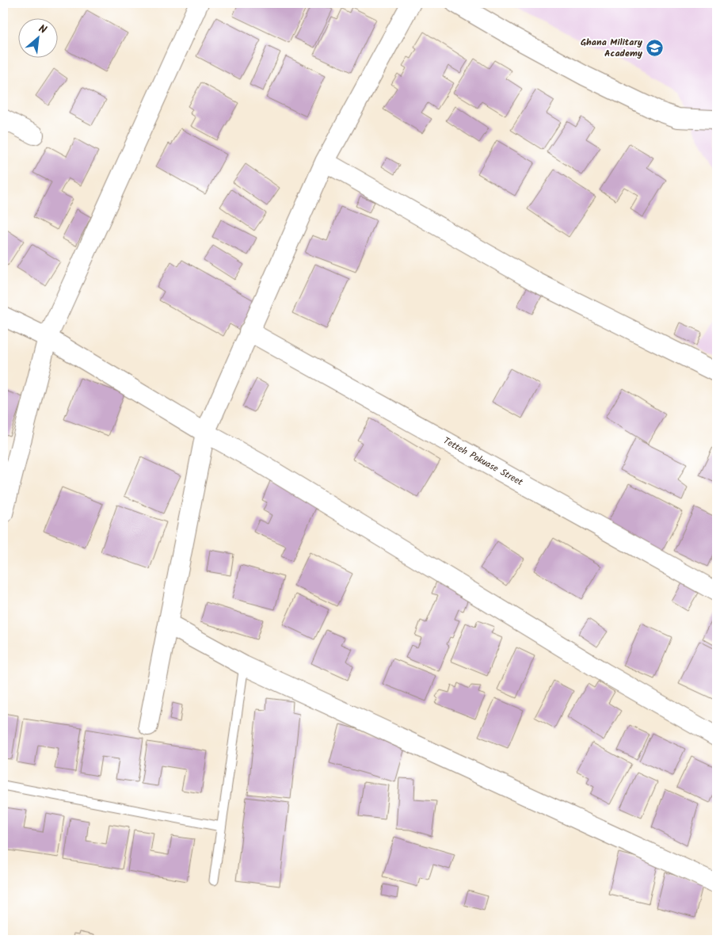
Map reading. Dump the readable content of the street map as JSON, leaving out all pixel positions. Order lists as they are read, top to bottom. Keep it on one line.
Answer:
{"streets":{"street":["Tetteh Pokuase Street"]},"places":{"school or university":["Ghana Military Academy"]},"north":"top right"}
